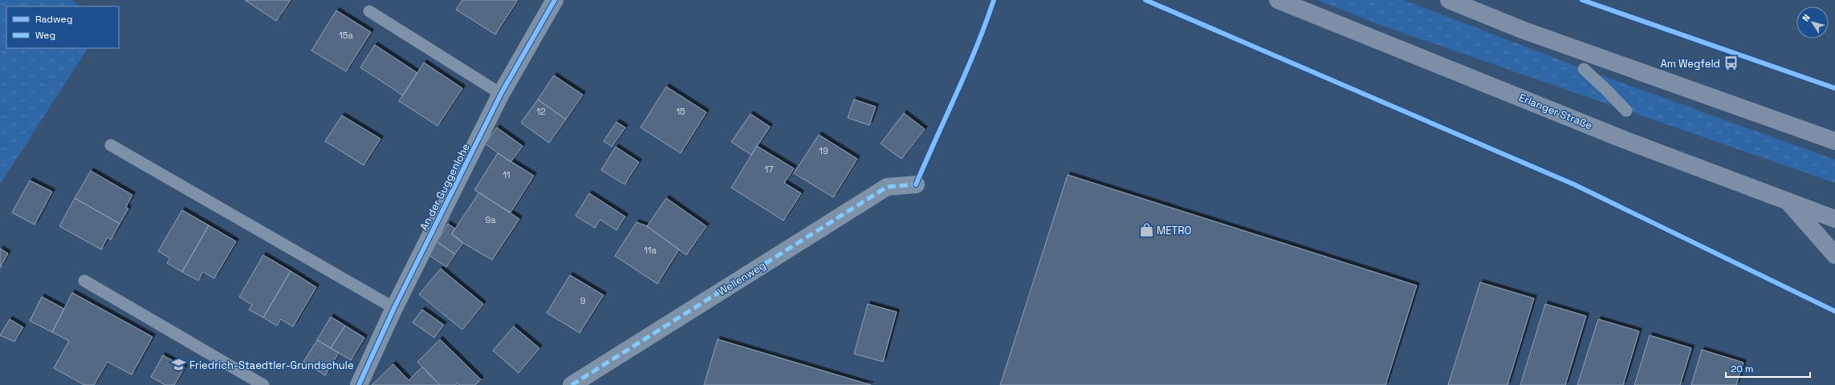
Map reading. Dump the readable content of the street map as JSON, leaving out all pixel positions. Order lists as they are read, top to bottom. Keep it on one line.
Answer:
{"streets":{"main road":["Erlanger Straße"],"street":["An der Guggenlohe","Wellenweg"]},"places":{"bus stop":["Am Wegfeld"],"shop":["METRO"],"school or university":["Friedrich-Staedtler-Grundschule"]},"house_numbers":["15a","12","15","19","17","11","9a","11a","9"],"legend":["Radweg","Weg"],"scale_bar":"20 m","north":"top left"}
